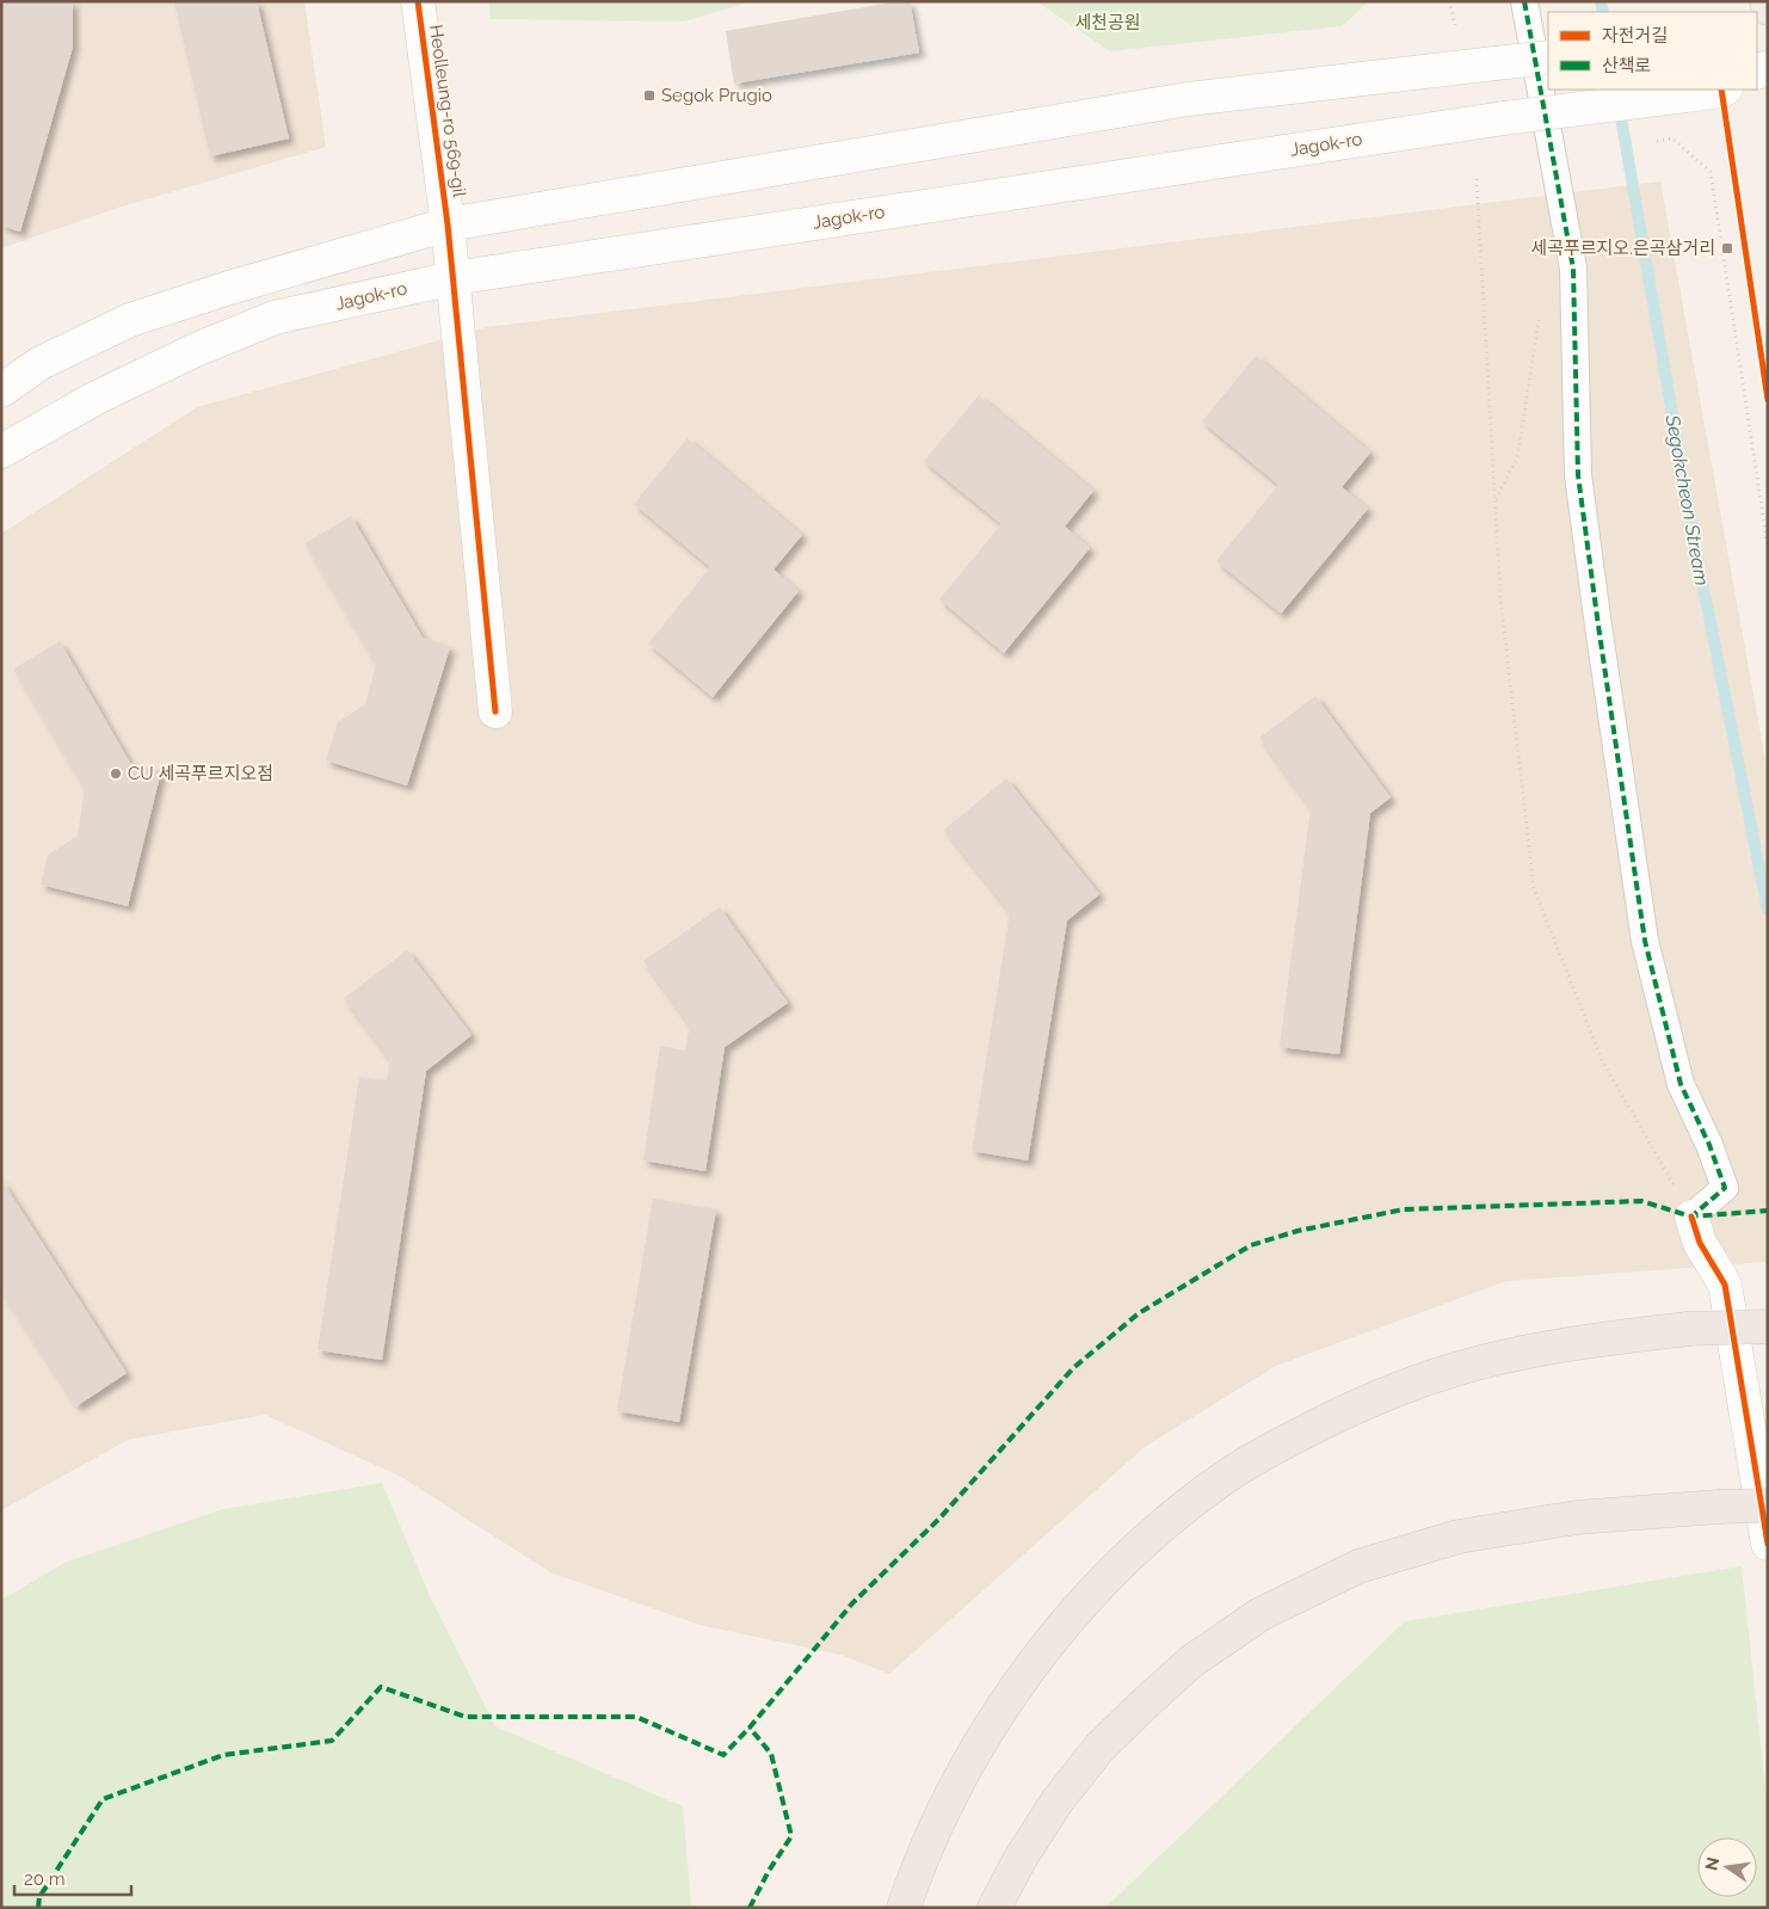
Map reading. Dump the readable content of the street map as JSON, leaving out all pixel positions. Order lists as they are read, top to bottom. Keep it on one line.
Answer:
{"streets":{"main road":["Heolleung-ro 569-gil","Jagok-ro"]},"crossings":[["Heolleung-ro 569-gil","Jagok-ro"]],"water":["Segokcheon Stream"],"parks":["세천공원"],"places":{"transit":["Segok Prugio","세곡푸르지오.은곡삼거리"],"other":["CU 세곡푸르지오점"]},"legend":["자전거길","산책로"],"scale_bar":"20 m","north":"left"}
